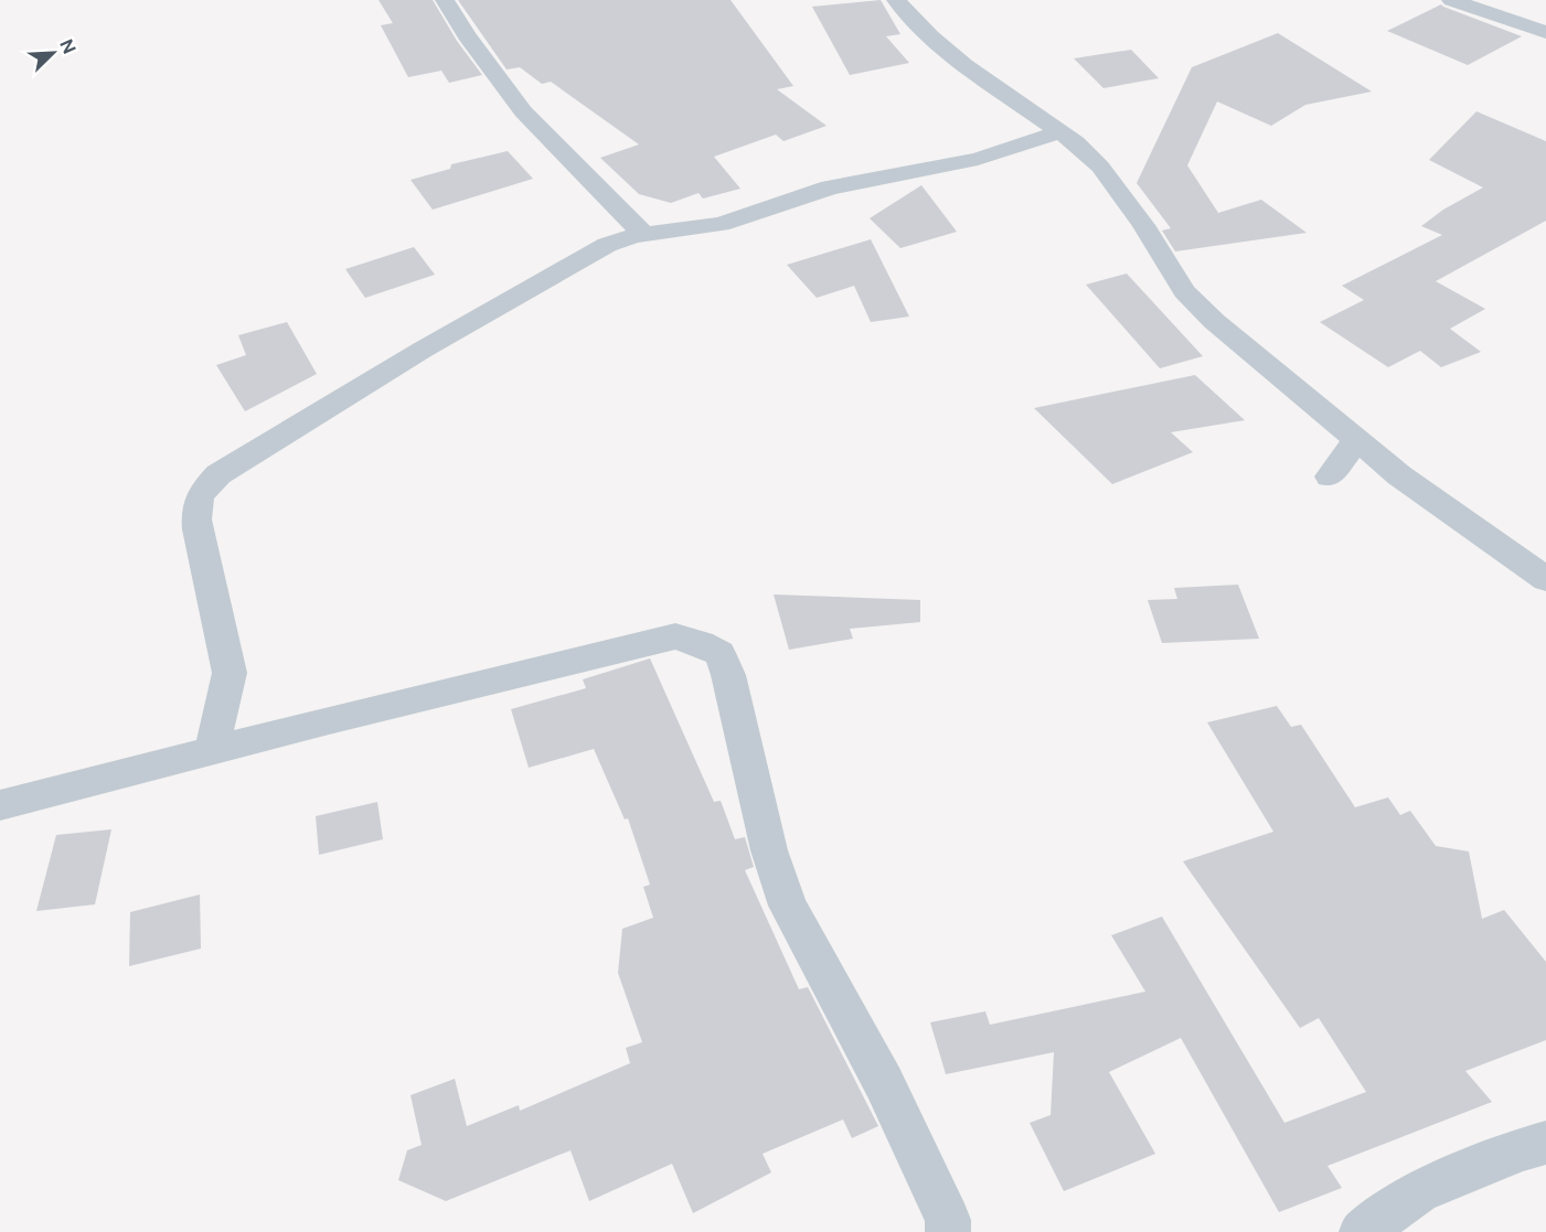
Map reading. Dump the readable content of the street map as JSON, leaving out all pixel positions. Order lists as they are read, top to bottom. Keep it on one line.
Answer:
{"north":"top right"}
